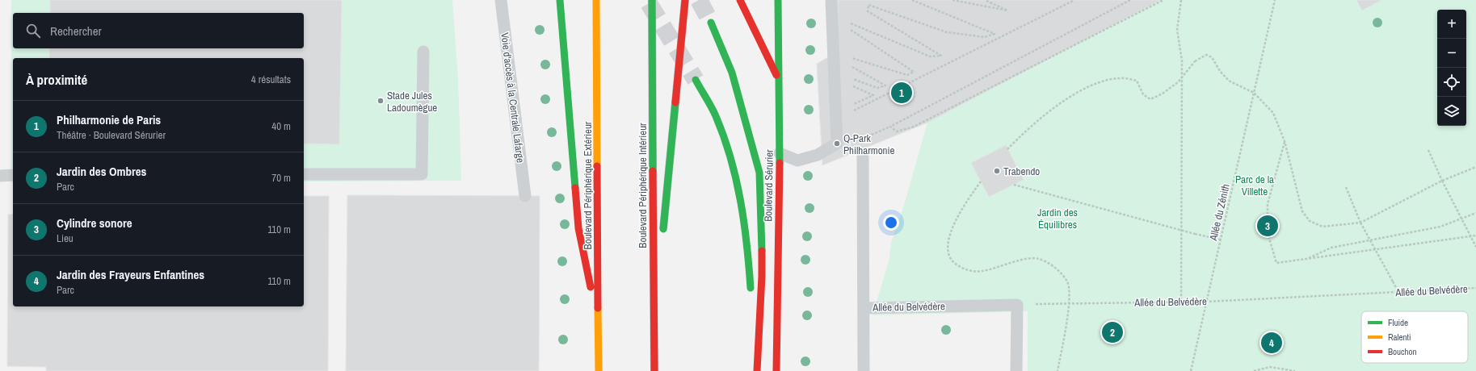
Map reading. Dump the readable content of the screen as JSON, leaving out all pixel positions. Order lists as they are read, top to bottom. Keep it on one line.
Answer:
{"streets":{"main road":["Boulevard Périphérique Extérieur","Boulevard Périphérique Intérieur","Boulevard Sérurier"],"lane":["Voie d'accès à la Centrale Lafarge","Allée du Belvédère"],"path":["Allée du Zénith"]},"crossings":[["Allée du Zénith","Allée du Belvédère"]],"parks":["Parc de la Villette","Jardin des Équilibres"],"places":["Stade Jules Ladoumègue","Q-Park Philharmonie","Trabendo"],"legend":["Fluide","Ralenti","Bouchon"],"page":{"map_buttons":["+","−"],"search":"Rechercher","heading":["À proximité","4 résultats"],"pins":["1","3","2","4"],"list":[{"mark":"1","name":"Philharmonie de Paris","note":"Théâtre · Boulevard Sérurier","value":"40 m"},{"mark":"2","name":"Jardin des Ombres","note":"Parc","value":"70 m"},{"mark":"3","name":"Cylindre sonore","note":"Lieu","value":"110 m"},{"mark":"4","name":"Jardin des Frayeurs Enfantines","note":"Parc","value":"110 m"}]}}
